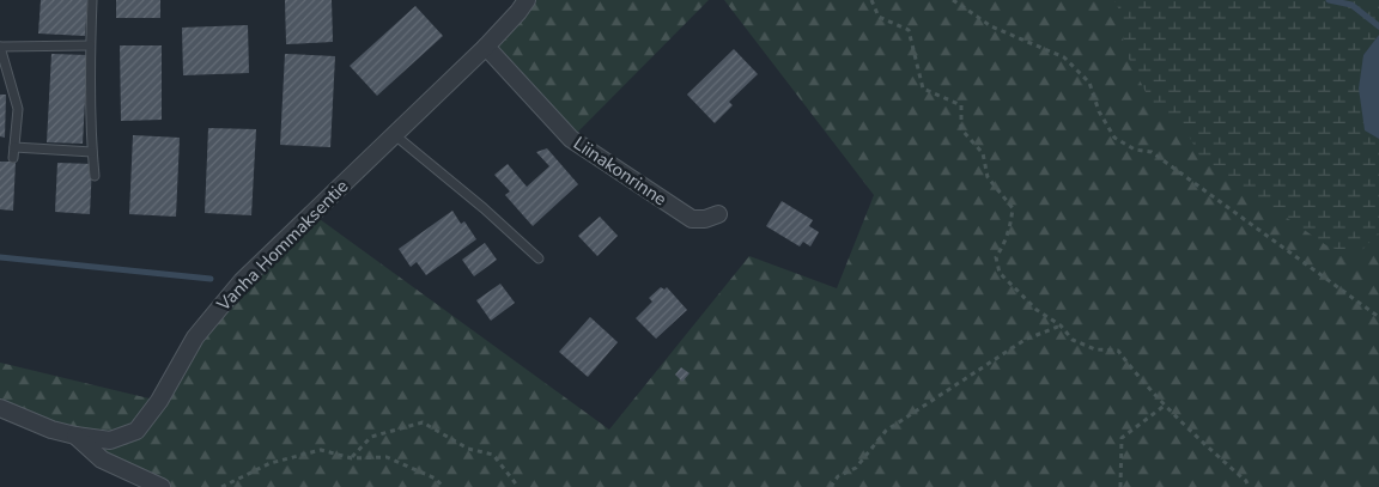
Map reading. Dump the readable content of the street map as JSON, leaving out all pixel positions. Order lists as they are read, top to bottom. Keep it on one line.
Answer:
{"streets":{"street":["Liinakonrinne","Vanha Hommaksentie"]},"crossings":[["Liinakonrinne","Vanha Hommaksentie"]]}
